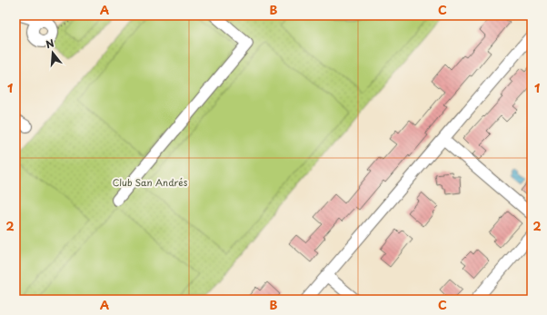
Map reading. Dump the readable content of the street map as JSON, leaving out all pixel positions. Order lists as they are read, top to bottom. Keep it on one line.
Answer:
{"parks":["Club San Andrés"],"north":"top","grid":{"columns":["A","B","C"],"rows":["1","2"]}}
